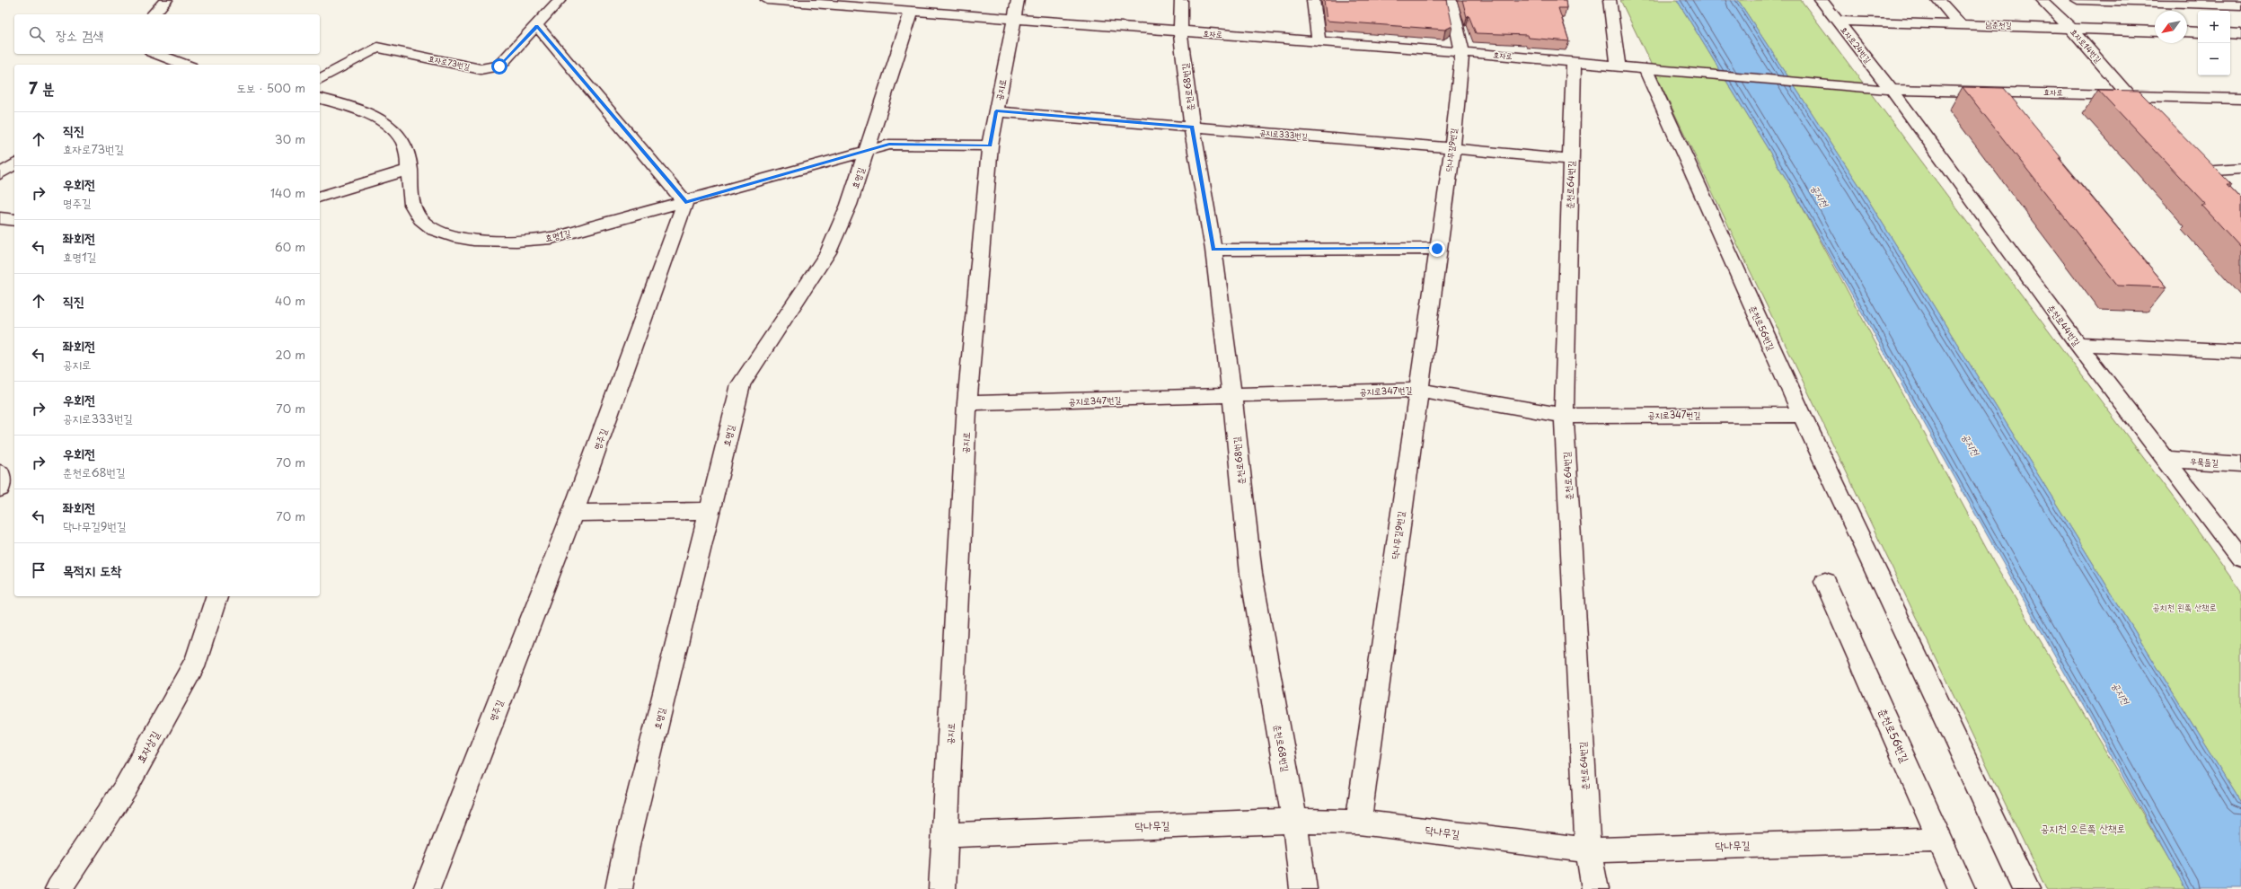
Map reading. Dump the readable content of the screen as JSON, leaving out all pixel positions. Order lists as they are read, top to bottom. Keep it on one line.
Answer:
{"streets":{"street":["남춘천길","효자로","효자로24번길","효자로14번길","효자로73번길","춘천로68번길","공지로","공지로333번길","닥나무길9번길","효명길","춘천로64번길","효명1길","춘천로44번길","춘천로56번길","공지로347번길","명주길","우묵들길","효자상길","닥나무길"]},"crossings":[["남춘천길","효자로24번길"],["남춘천길","효자로14번길"],["효자로","효자로24번길"],["효자로","효자로14번길"],["효자로","춘천로68번길"],["효자로","공지로"],["효자로","닥나무길9번길"],["효자로","효명길"],["효자로","춘천로64번길"],["효자로","춘천로44번길"],["효자로","춘천로56번길"],["효자로24번길","춘천로44번길"],["춘천로68번길","공지로333번길"],["춘천로68번길","공지로347번길"],["춘천로68번길","닥나무길"],["공지로","공지로333번길"],["공지로","효명1길"],["공지로","공지로347번길"],["공지로","닥나무길"],["공지로333번길","닥나무길9번길"],["공지로333번길","춘천로64번길"],["닥나무길9번길","공지로347번길"],["닥나무길9번길","닥나무길"],["효명길","효명1길"],["춘천로64번길","공지로347번길"],["춘천로64번길","닥나무길"],["효명1길","명주길"],["춘천로44번길","우묵들길"],["춘천로56번길","공지로347번길"],["춘천로56번길","닥나무길"]],"water":["공지천"],"parks":["공치천 왼쪽 산책로","공지천 오른쪽 산책로"],"north":"bottom left","page":{"map_buttons":["+","−"],"search":"장소 검색","heading":["7 분","도보 · 500 m"],"list":[["직진","효자로73번길","30 m"],["우회전","명주길","140 m"],["좌회전","효명1길","60 m"],["직진","40 m"],["좌회전","공지로","20 m"],["우회전","공지로333번길","70 m"],["우회전","춘천로68번길","70 m"],["좌회전","닥나무길9번길","70 m"],"목적지 도착"]}}
